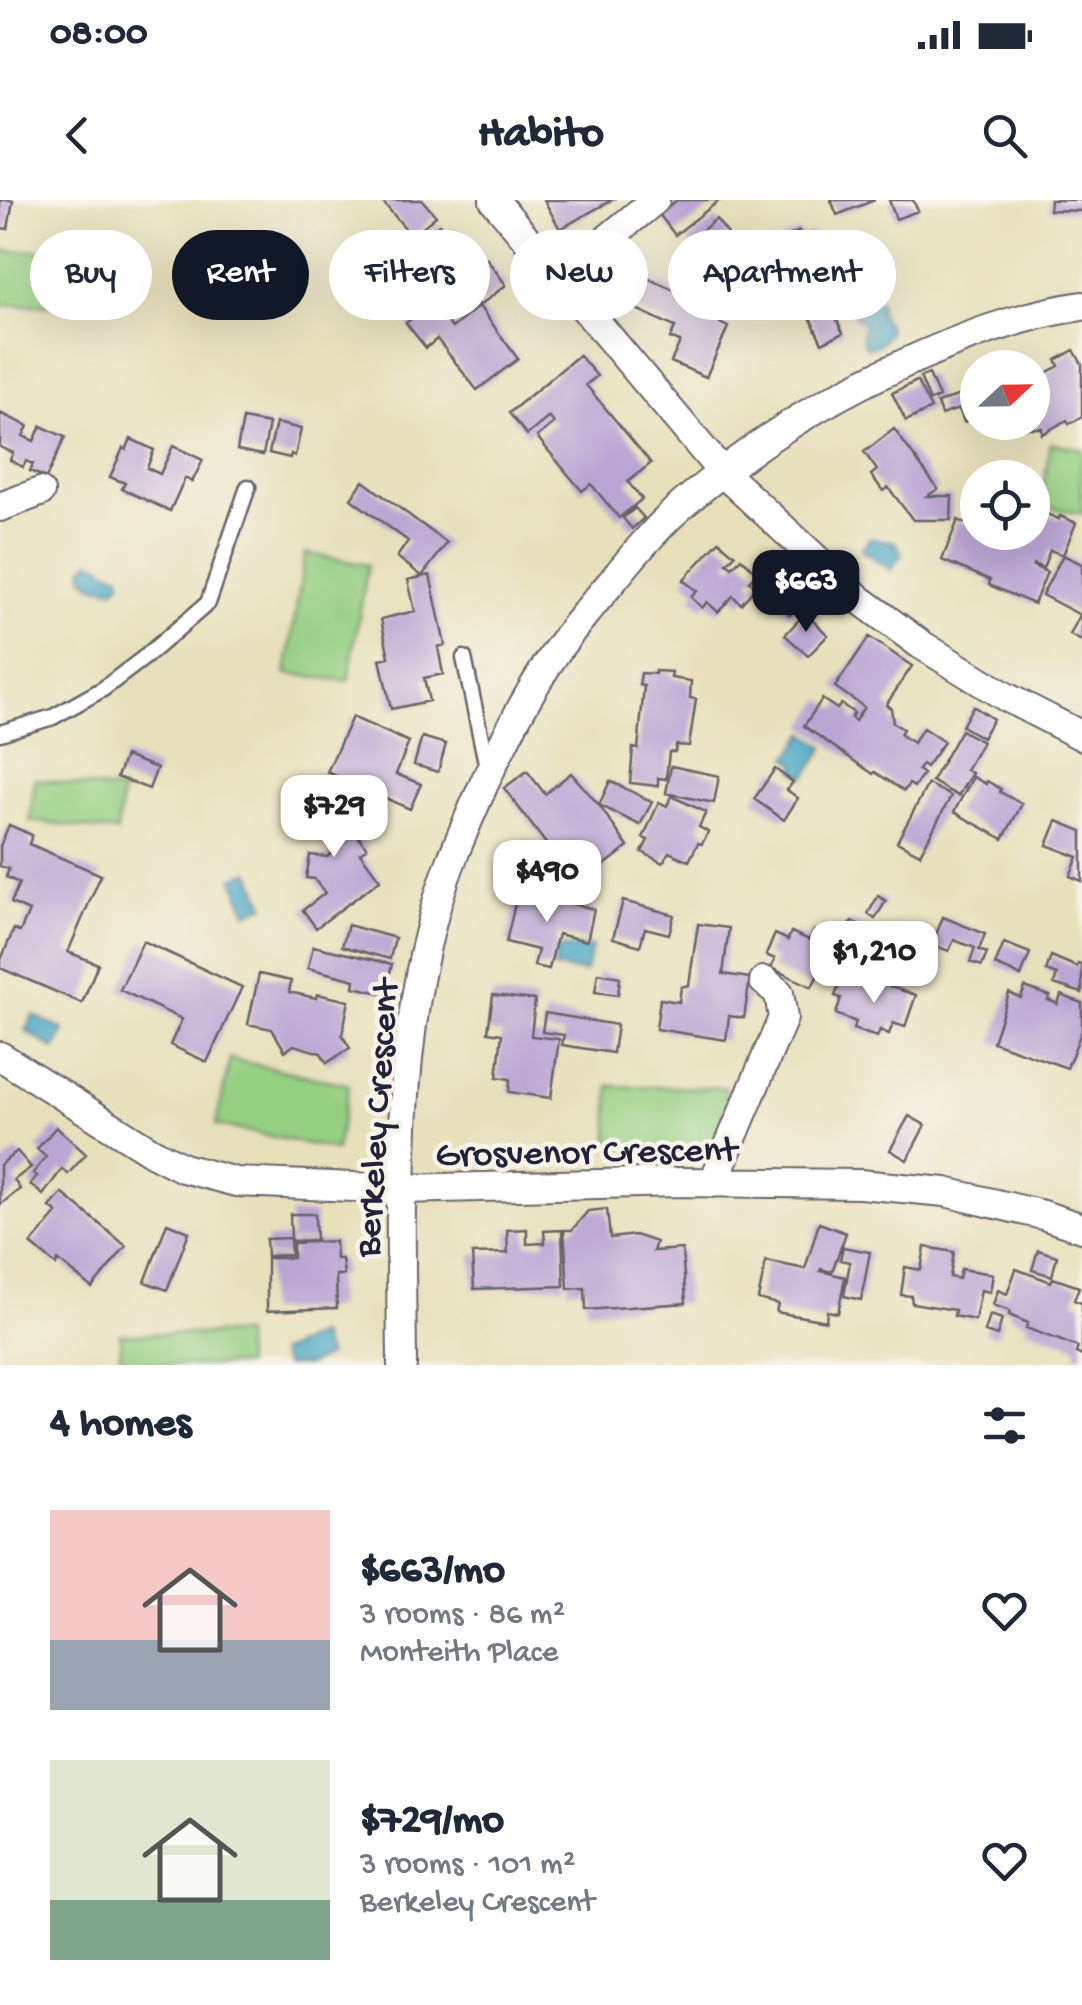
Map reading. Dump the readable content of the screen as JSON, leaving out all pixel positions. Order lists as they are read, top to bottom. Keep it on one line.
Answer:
{"streets":{"street":["Berkeley Crescent","Grosvenor Crescent"]},"crossings":[["Berkeley Crescent","Grosvenor Crescent"]],"north":"right","page":{"status":"08:00","header":"Habito","chip":["Buy","Rent","Filters","New","Apartment"],"price":["$663","$729","$490","$1,210"],"heading":"4 homes","list":[{"name":"$663/mo","note":"3 rooms · 86 m² · Monteith Place"},{"name":"$729/mo","note":"3 rooms · 101 m² · Berkeley Crescent"}]}}
